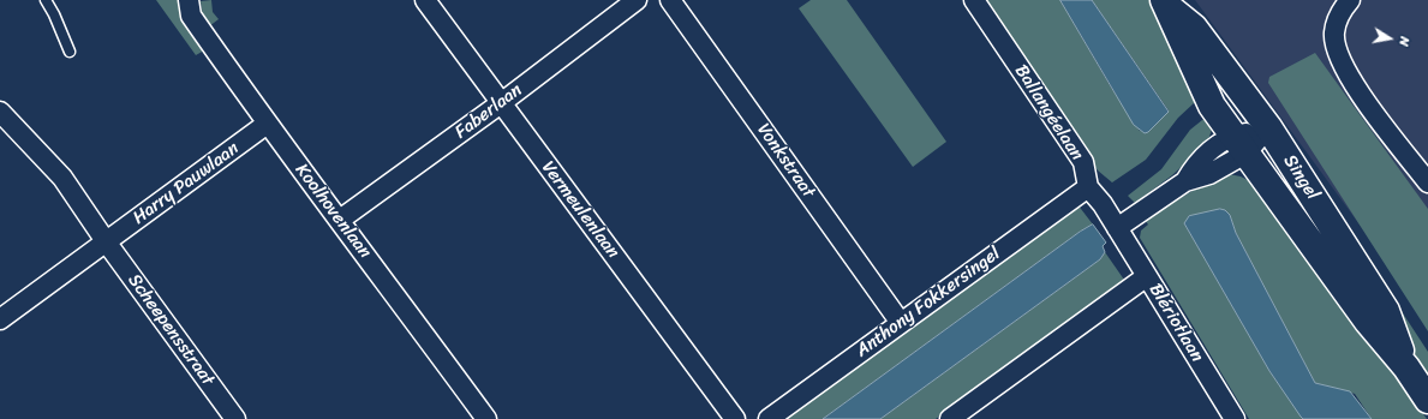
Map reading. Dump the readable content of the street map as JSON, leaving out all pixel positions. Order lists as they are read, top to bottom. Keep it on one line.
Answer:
{"streets":{"main road":["Singel"],"street":["Faberlaan","Ballangéelaan","Vonkstraat","Harry Pauwlaan","Vermeulenlaan","Koolhovenlaan","Anthony Fokkersingel","Blériotlaan","Scheepensstraat"]},"crossings":[["Faberlaan","Vermeulenlaan"],["Faberlaan","Koolhovenlaan"],["Ballangéelaan","Anthony Fokkersingel"],["Ballangéelaan","Blériotlaan"],["Vonkstraat","Anthony Fokkersingel"],["Harry Pauwlaan","Koolhovenlaan"],["Harry Pauwlaan","Scheepensstraat"]],"north":"right"}
